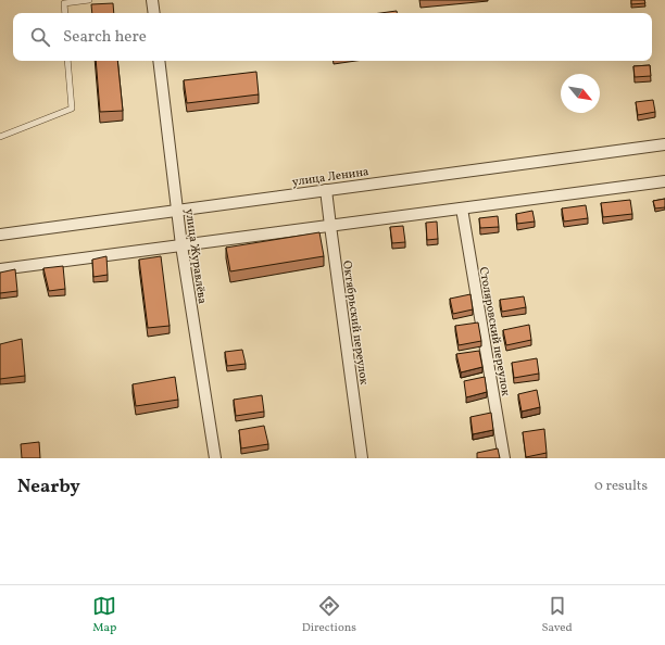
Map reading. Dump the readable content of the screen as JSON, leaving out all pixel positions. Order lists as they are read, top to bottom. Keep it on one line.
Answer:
{"streets":{"street":["улица Ленина","улица Журавлёва","Октябрьский переулок","Столяровский переулок"]},"crossings":[["улица Ленина","улица Журавлёва"],["улица Ленина","Октябрьский переулок"]],"north":"bottom right","page":{"search":"Search here","heading":["Nearby","0 results"],"nav":["Map","Directions","Saved"]}}
